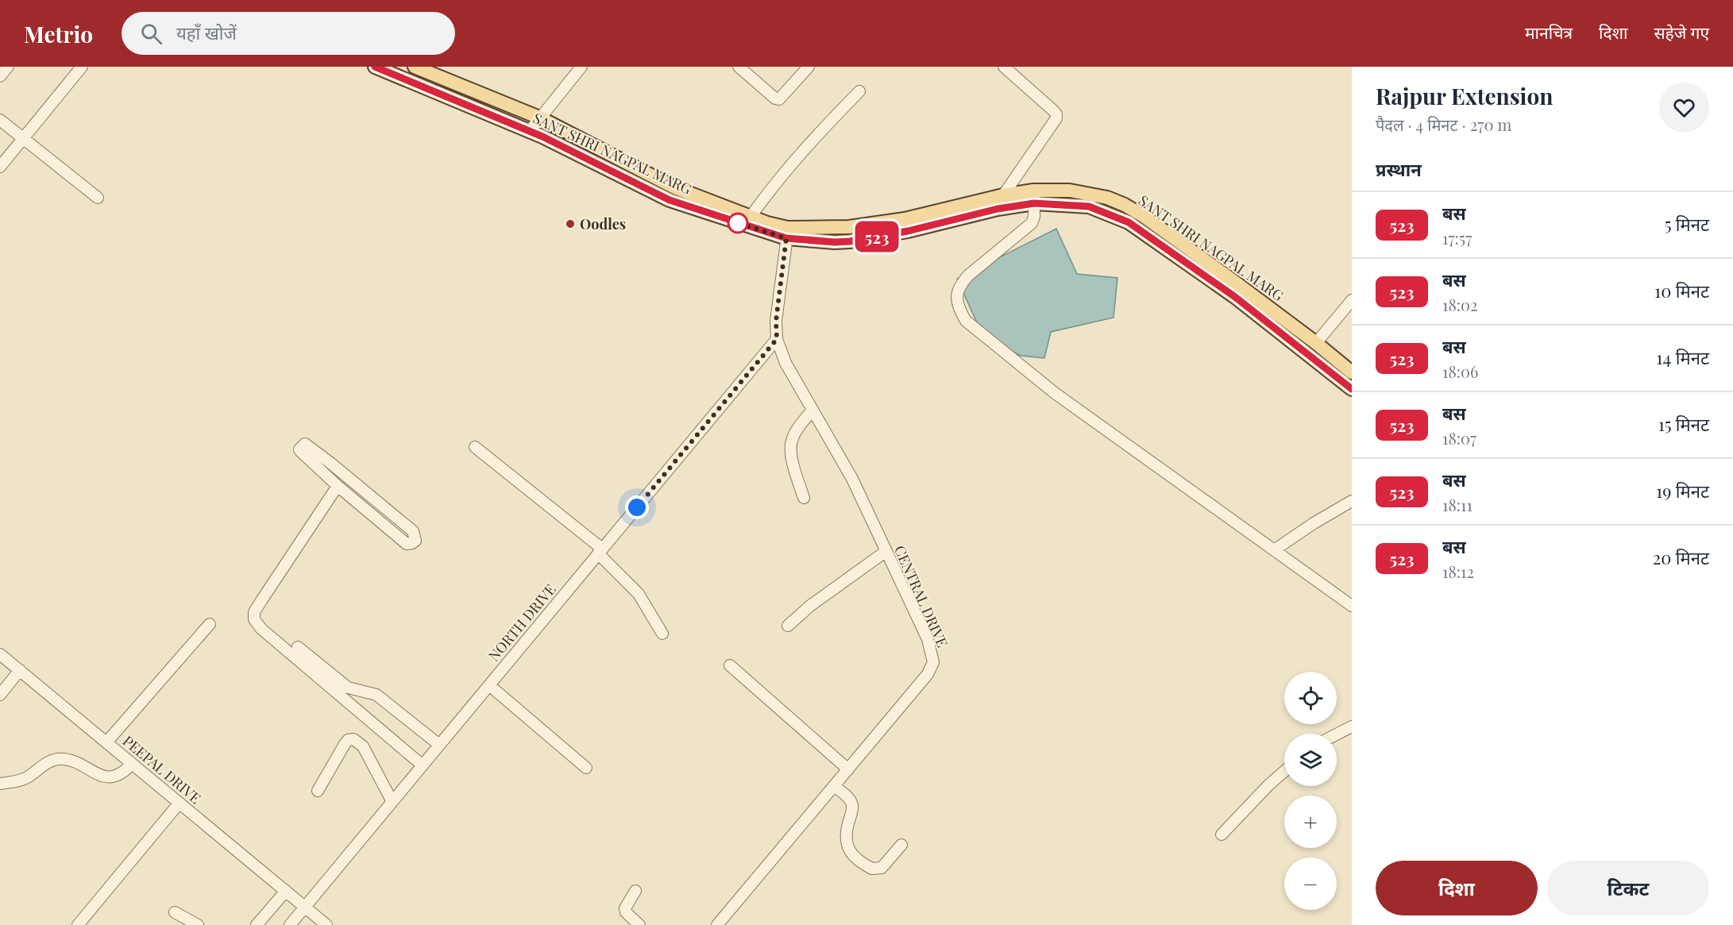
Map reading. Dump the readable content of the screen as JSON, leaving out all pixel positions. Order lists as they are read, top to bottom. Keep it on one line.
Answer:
{"streets":{"main road":["SANT SHRI NAGPAL MARG"],"street":["CENTRAL DRIVE","NORTH DRIVE","PEEPAL DRIVE"]},"crossings":[["SANT SHRI NAGPAL MARG","CENTRAL DRIVE"],["CENTRAL DRIVE","NORTH DRIVE"],["NORTH DRIVE","PEEPAL DRIVE"]],"places":["Oodles"],"lines":["bus line 523"],"page":{"header":"Metrio","search":"यहाँ खोजें","nav":["मानचित्र","दिशा","सहेजे गए"],"on_map":"523","heading":[["Rajpur Extension","पैदल · 4 मिनट · 270 m"],"प्रस्थान"],"list":[{"mark":"523","name":"बस","note":"17:57","value":"5 मिनट"},{"mark":"523","name":"बस","note":"18:02","value":"10 मिनट"},{"mark":"523","name":"बस","note":"18:06","value":"14 मिनट"},{"mark":"523","name":"बस","note":"18:07","value":"15 मिनट"},{"mark":"523","name":"बस","note":"18:11","value":"19 मिनट"},{"mark":"523","name":"बस","note":"18:12","value":"20 मिनट"}],"map_buttons":["+","−"],"buttons":["दिशा","टिकट"]}}
